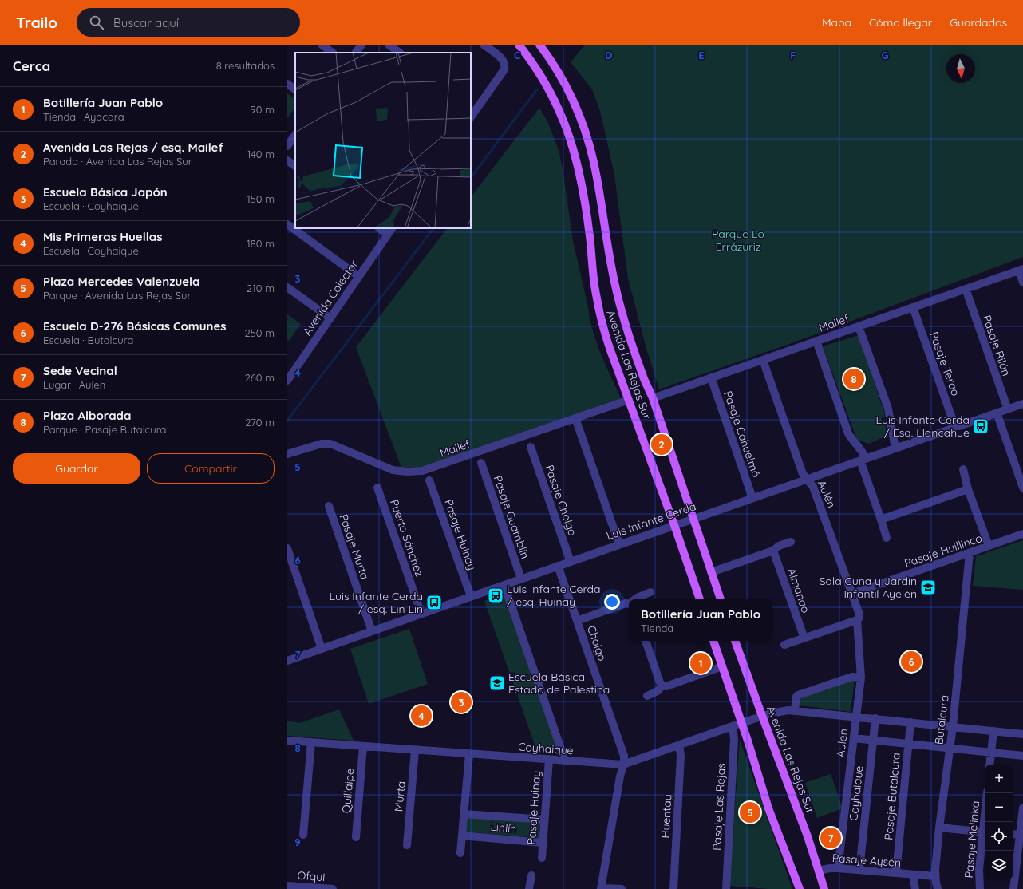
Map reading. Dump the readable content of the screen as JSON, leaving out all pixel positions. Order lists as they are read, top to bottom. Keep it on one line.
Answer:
{"streets":{"main road":["Avenida Las Rejas Sur"],"street":["Avenida Colector","Mailef","Pasaje Rilán","Pasaje Terao","Pasaje Cahuelmó","Aulén","Pasaje Cholgo","Pasaje Guamblin","Luis Infante Cerda","Pasaje Huinay","Puerto Sánchez","Pasaje Murta","Pasaje Huillinco","Almanao","Cholgo","Butalcura","Aulen","Coyhaique","Quillaipe","Murta","Pasaje Butalcura","Pasaje Las Rejas","Huentay","Linlín","Pasaje Melinka","Pasaje Aysén","Ofqui"]},"crossings":[["Mailef","Pasaje Rilán"],["Mailef","Pasaje Terao"],["Mailef","Avenida Las Rejas Sur"],["Mailef","Pasaje Cahuelmó"],["Mailef","Aulén"],["Pasaje Rilán","Luis Infante Cerda"],["Pasaje Terao","Luis Infante Cerda"],["Avenida Las Rejas Sur","Luis Infante Cerda"],["Avenida Las Rejas Sur","Coyhaique"],["Avenida Las Rejas Sur","Pasaje Aysén"],["Pasaje Cahuelmó","Luis Infante Cerda"],["Aulén","Luis Infante Cerda"],["Aulén","Pasaje Huillinco"],["Aulén","Aulen"],["Pasaje Cholgo","Luis Infante Cerda"],["Pasaje Guamblin","Luis Infante Cerda"],["Luis Infante Cerda","Pasaje Huinay"],["Luis Infante Cerda","Puerto Sánchez"],["Luis Infante Cerda","Pasaje Murta"],["Luis Infante Cerda","Cholgo"],["Pasaje Huinay","Coyhaique"],["Pasaje Huinay","Linlín"],["Pasaje Huillinco","Butalcura"],["Cholgo","Coyhaique"],["Butalcura","Coyhaique"],["Butalcura","Pasaje Aysén"],["Aulen","Coyhaique"],["Aulen","Pasaje Aysén"],["Coyhaique","Quillaipe"],["Coyhaique","Murta"],["Coyhaique","Pasaje Butalcura"],["Coyhaique","Pasaje Las Rejas"],["Coyhaique","Huentay"],["Coyhaique","Pasaje Aysén"],["Pasaje Butalcura","Pasaje Aysén"]],"parks":["Parque Lo Errázuriz"],"places":{"bus stop":["Luis Infante Cerda / Esq. Llancahue","Luis Infante Cerda / esq. Huinay","Luis Infante Cerda / esq. Lin Lin"],"school or university":["Sala Cuna y Jardín Infantil Ayelén","Escuela Básica Estado de Palestina"]},"north":"bottom","page":{"header":"Trailo","search":"Buscar aquí","nav":["Mapa","Cómo llegar","Guardados"],"heading":["Cerca","8 resultados"],"list":[{"mark":"1","name":"Botillería Juan Pablo","note":"Tienda · Ayacara","value":"90 m"},{"mark":"2","name":"Avenida Las Rejas / esq. Mailef","note":"Parada · Avenida Las Rejas Sur","value":"140 m"},{"mark":"3","name":"Escuela Básica Japón","note":"Escuela · Coyhaique","value":"150 m"},{"mark":"4","name":"Mis Primeras Huellas","note":"Escuela · Coyhaique","value":"180 m"},{"mark":"5","name":"Plaza Mercedes Valenzuela","note":"Parque · Avenida Las Rejas Sur","value":"210 m"},{"mark":"6","name":"Escuela D-276 Básicas Comunes","note":"Escuela · Butalcura","value":"250 m"},{"mark":"7","name":"Sede Vecinal","note":"Lugar · Aulen","value":"260 m"},{"mark":"8","name":"Plaza Alborada","note":"Parque · Pasaje Butalcura","value":"270 m"}],"pins":["8","2","6","1","3","4","5","7"],"buttons":["Guardar","Compartir"],"popup":["Botillería Juan Pablo","Tienda"],"map_buttons":["+","−"]},"grid":{"columns":["C","D","E","F","G"],"rows":["3","4","5","6","7","8","9"]}}
